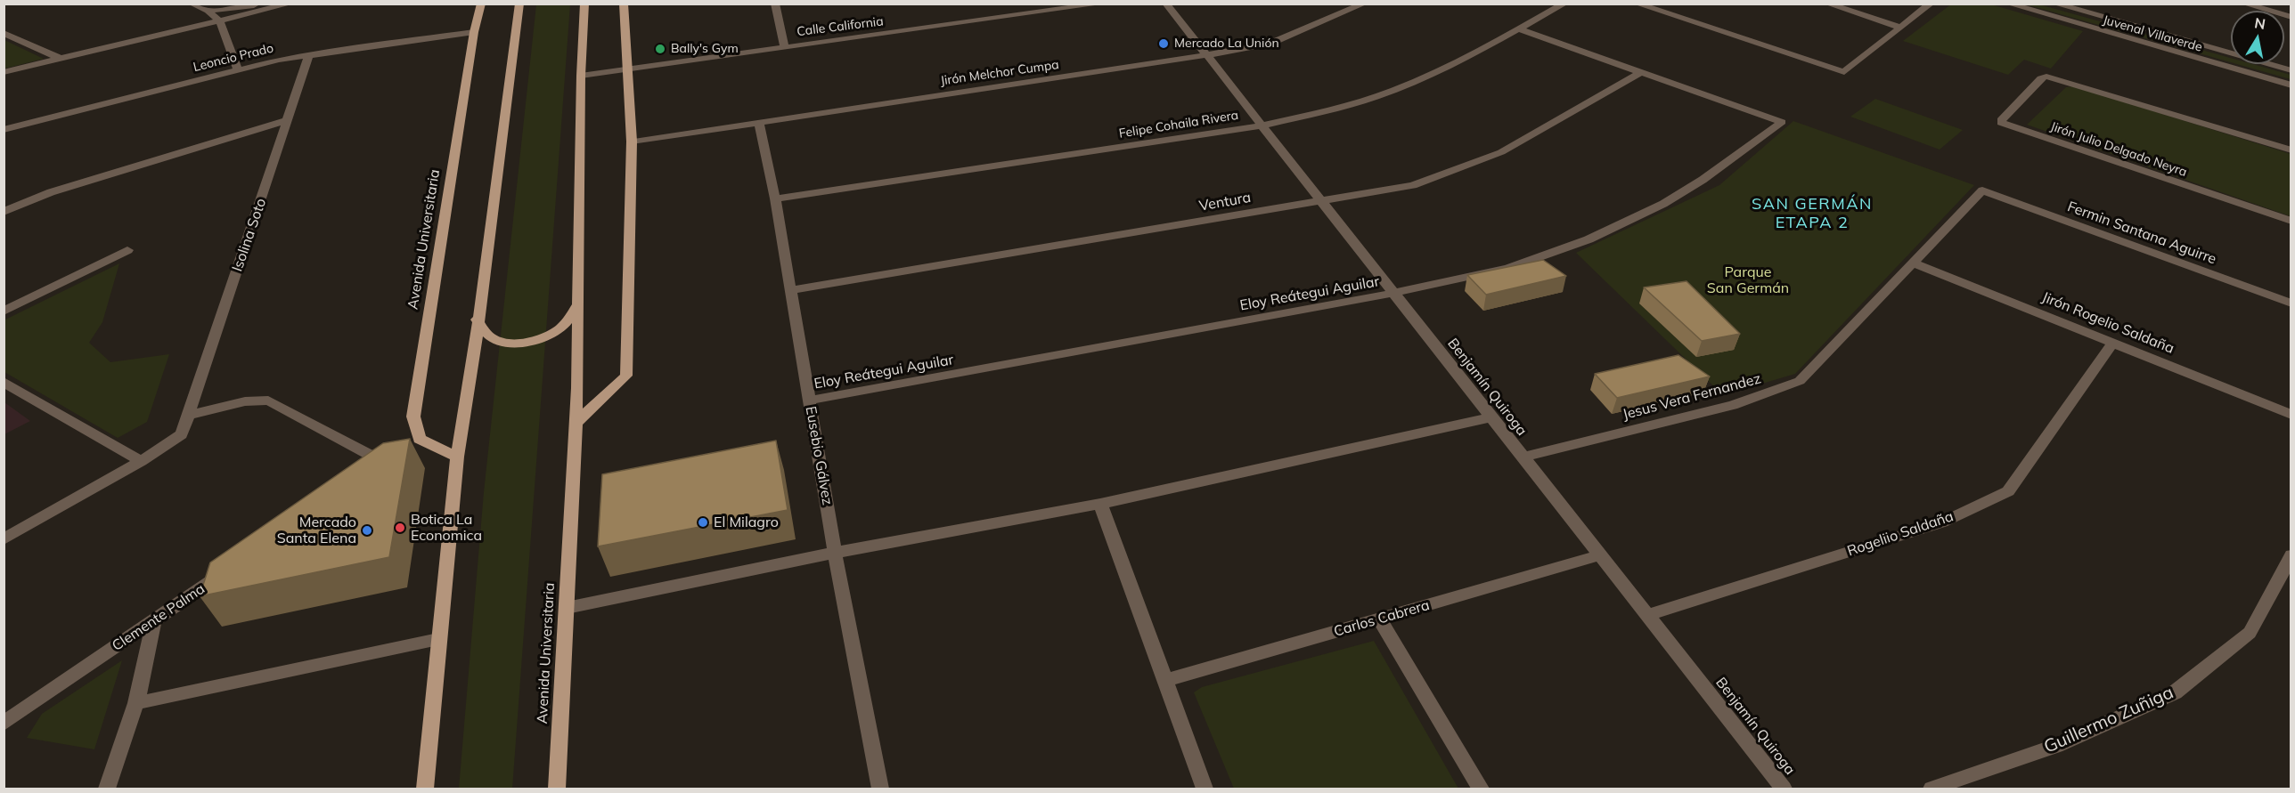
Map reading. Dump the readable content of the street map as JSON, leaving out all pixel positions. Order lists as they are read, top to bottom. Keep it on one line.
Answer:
{"streets":{"main road":["Avenida Universitaria"],"street":["Calle California","Juvenal Villaverde","Leoncio Prado","Jirón Melchor Cumpa","Felipe Cohaila Rivera","Jirón Julio Delgado Neyra","Ventura","Fermin Santana Aguirre","Isolina Soto","Eloy Reátegui Aguilar","Jirón Rogelio Saldaña","Benjamín Quiroga","Jesus Vera Fernandez","Eusebio Gálvez","Rogeliio Saldaña","Clemente Palma","Carlos Cabrera","Guillermo Zuñiga"]},"crossings":[["Calle California","Avenida Universitaria"],["Leoncio Prado","Isolina Soto"],["Leoncio Prado","Avenida Universitaria"],["Jirón Melchor Cumpa","Benjamín Quiroga"],["Jirón Melchor Cumpa","Eusebio Gálvez"],["Felipe Cohaila Rivera","Benjamín Quiroga"],["Felipe Cohaila Rivera","Eusebio Gálvez"],["Ventura","Eloy Reátegui Aguilar"],["Ventura","Benjamín Quiroga"],["Ventura","Eusebio Gálvez"],["Fermin Santana Aguirre","Jesus Vera Fernandez"],["Eloy Reátegui Aguilar","Benjamín Quiroga"],["Eloy Reátegui Aguilar","Eusebio Gálvez"],["Jirón Rogelio Saldaña","Jesus Vera Fernandez"],["Jirón Rogelio Saldaña","Rogeliio Saldaña"],["Benjamín Quiroga","Jesus Vera Fernandez"],["Benjamín Quiroga","Rogeliio Saldaña"],["Benjamín Quiroga","Carlos Cabrera"]],"districts":["SAN GERMÁN ETAPA 2"],"parks":["Parque San Germán"],"places":["Mercado La Unión","Bally's Gym","El Milagro","Botica La Economica","Mercado Santa Elena"],"north":"top"}
